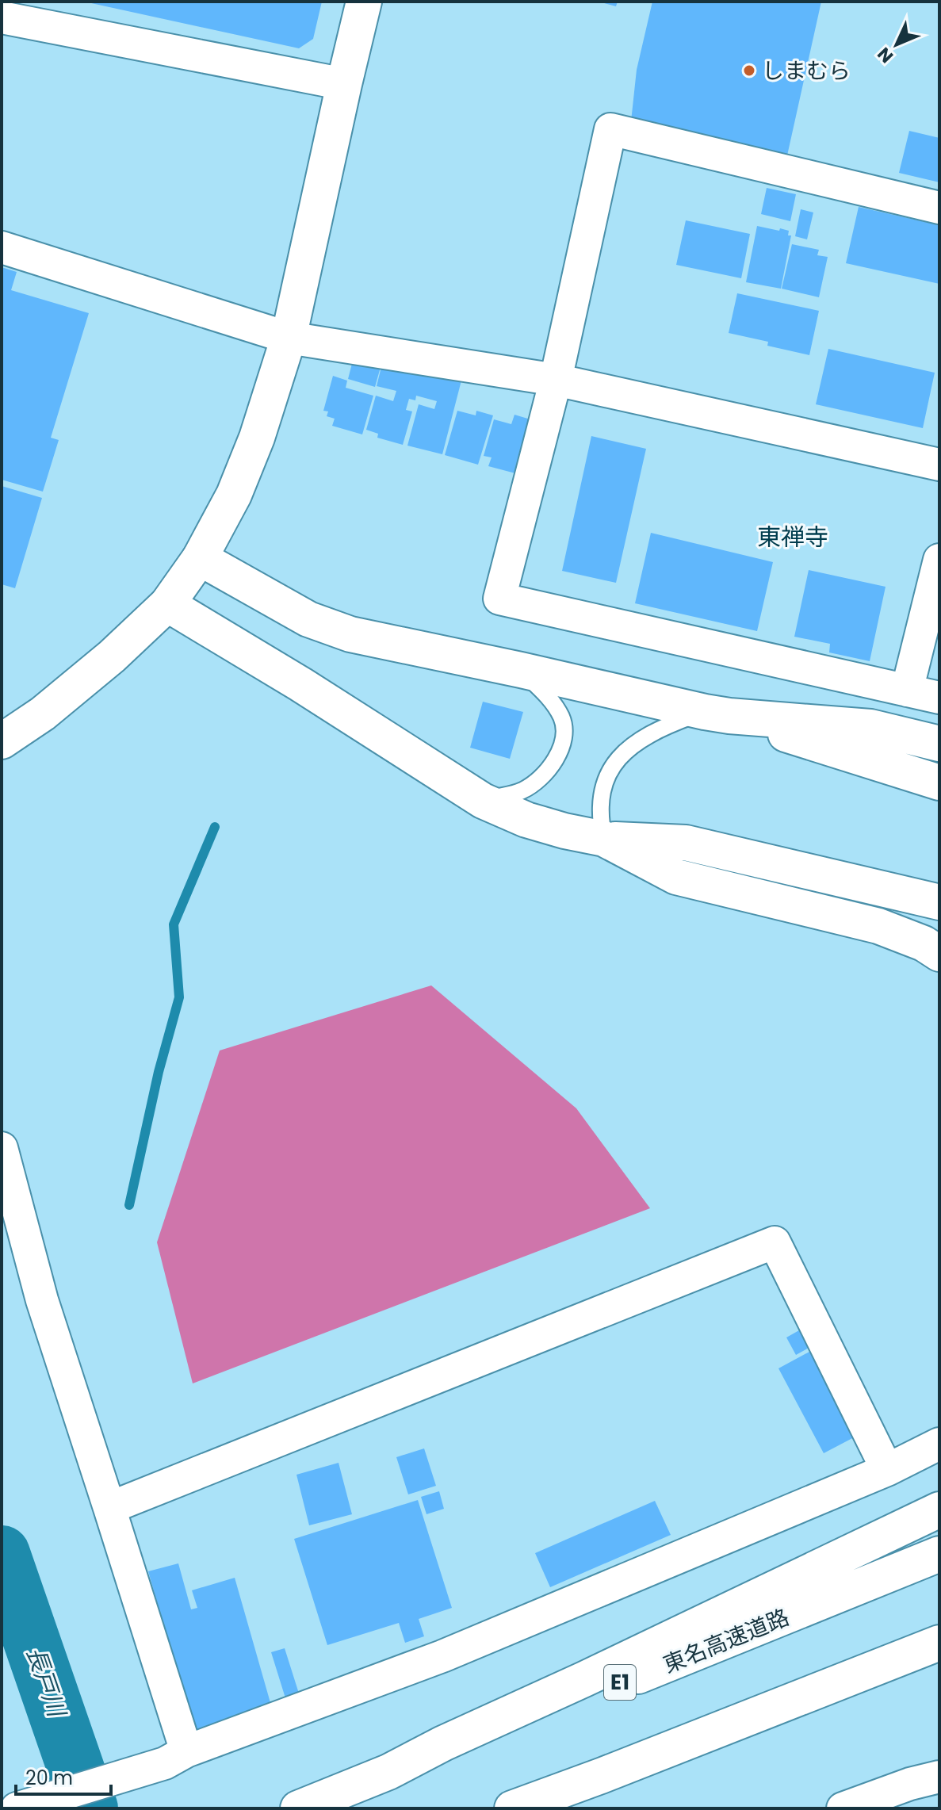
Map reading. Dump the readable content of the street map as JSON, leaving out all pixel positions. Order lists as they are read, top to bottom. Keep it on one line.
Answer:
{"streets":{"main road":["東名高速道路","E1"]},"districts":["東禅寺"],"water":["長戸川"],"places":["しまむら"],"scale_bar":"20 m","north":"bottom left"}
